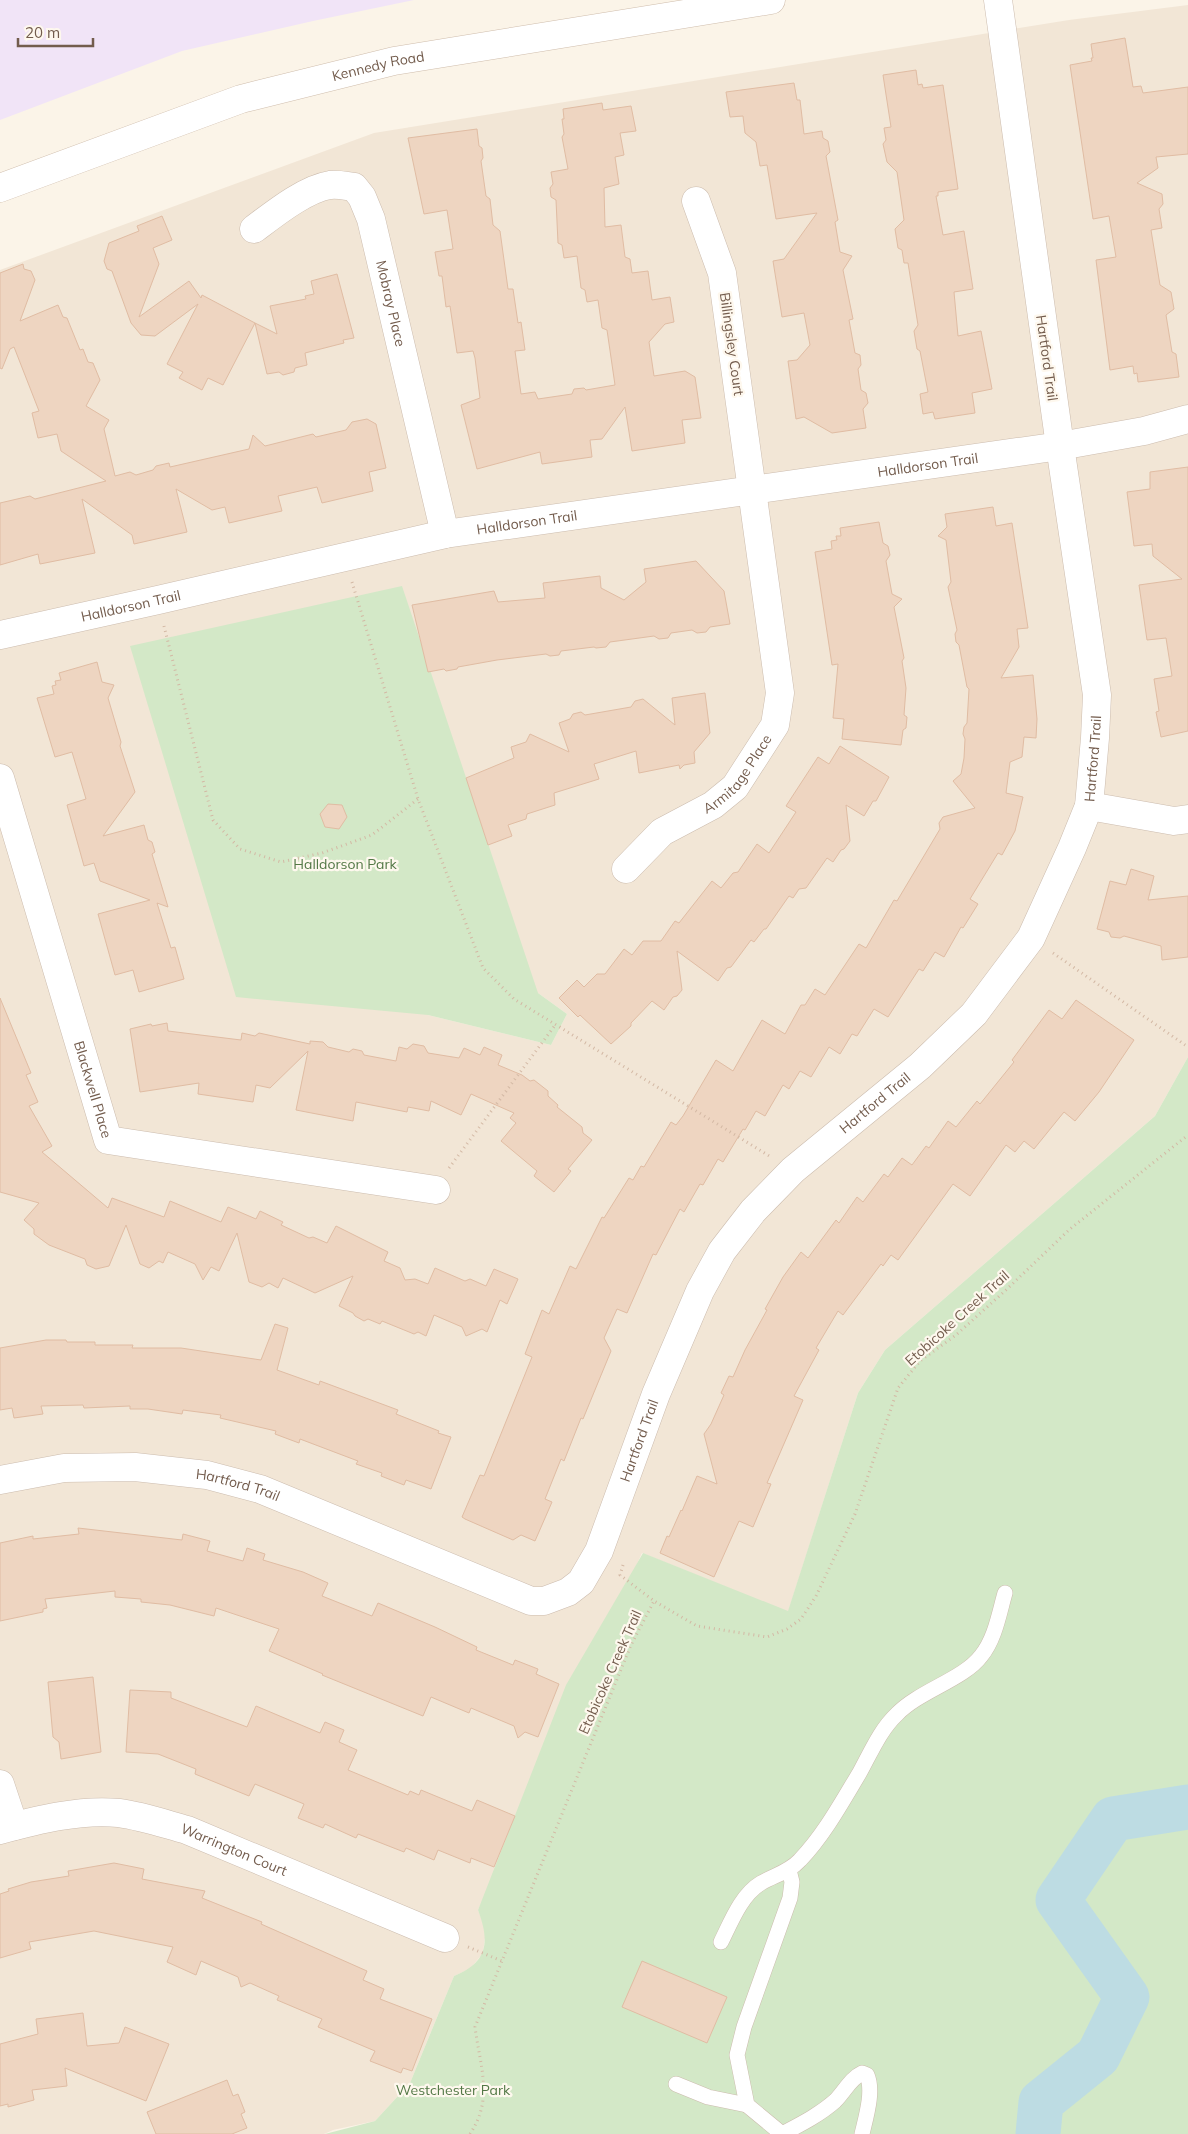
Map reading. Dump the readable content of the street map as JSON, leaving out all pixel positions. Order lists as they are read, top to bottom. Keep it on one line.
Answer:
{"streets":{"street":["Kennedy Road","Mobray Place","Billingsley Court","Hartford Trail","Halldorson Trail","Armitage Place","Blackwell Place","Warrington Court"],"path":["Etobicoke Creek Trail"]},"crossings":[["Mobray Place","Halldorson Trail"],["Billingsley Court","Halldorson Trail"],["Billingsley Court","Armitage Place"],["Hartford Trail","Halldorson Trail"],["Halldorson Trail","Armitage Place"]],"parks":["Halldorson Park","Westchester Park"],"scale_bar":"20 m"}
